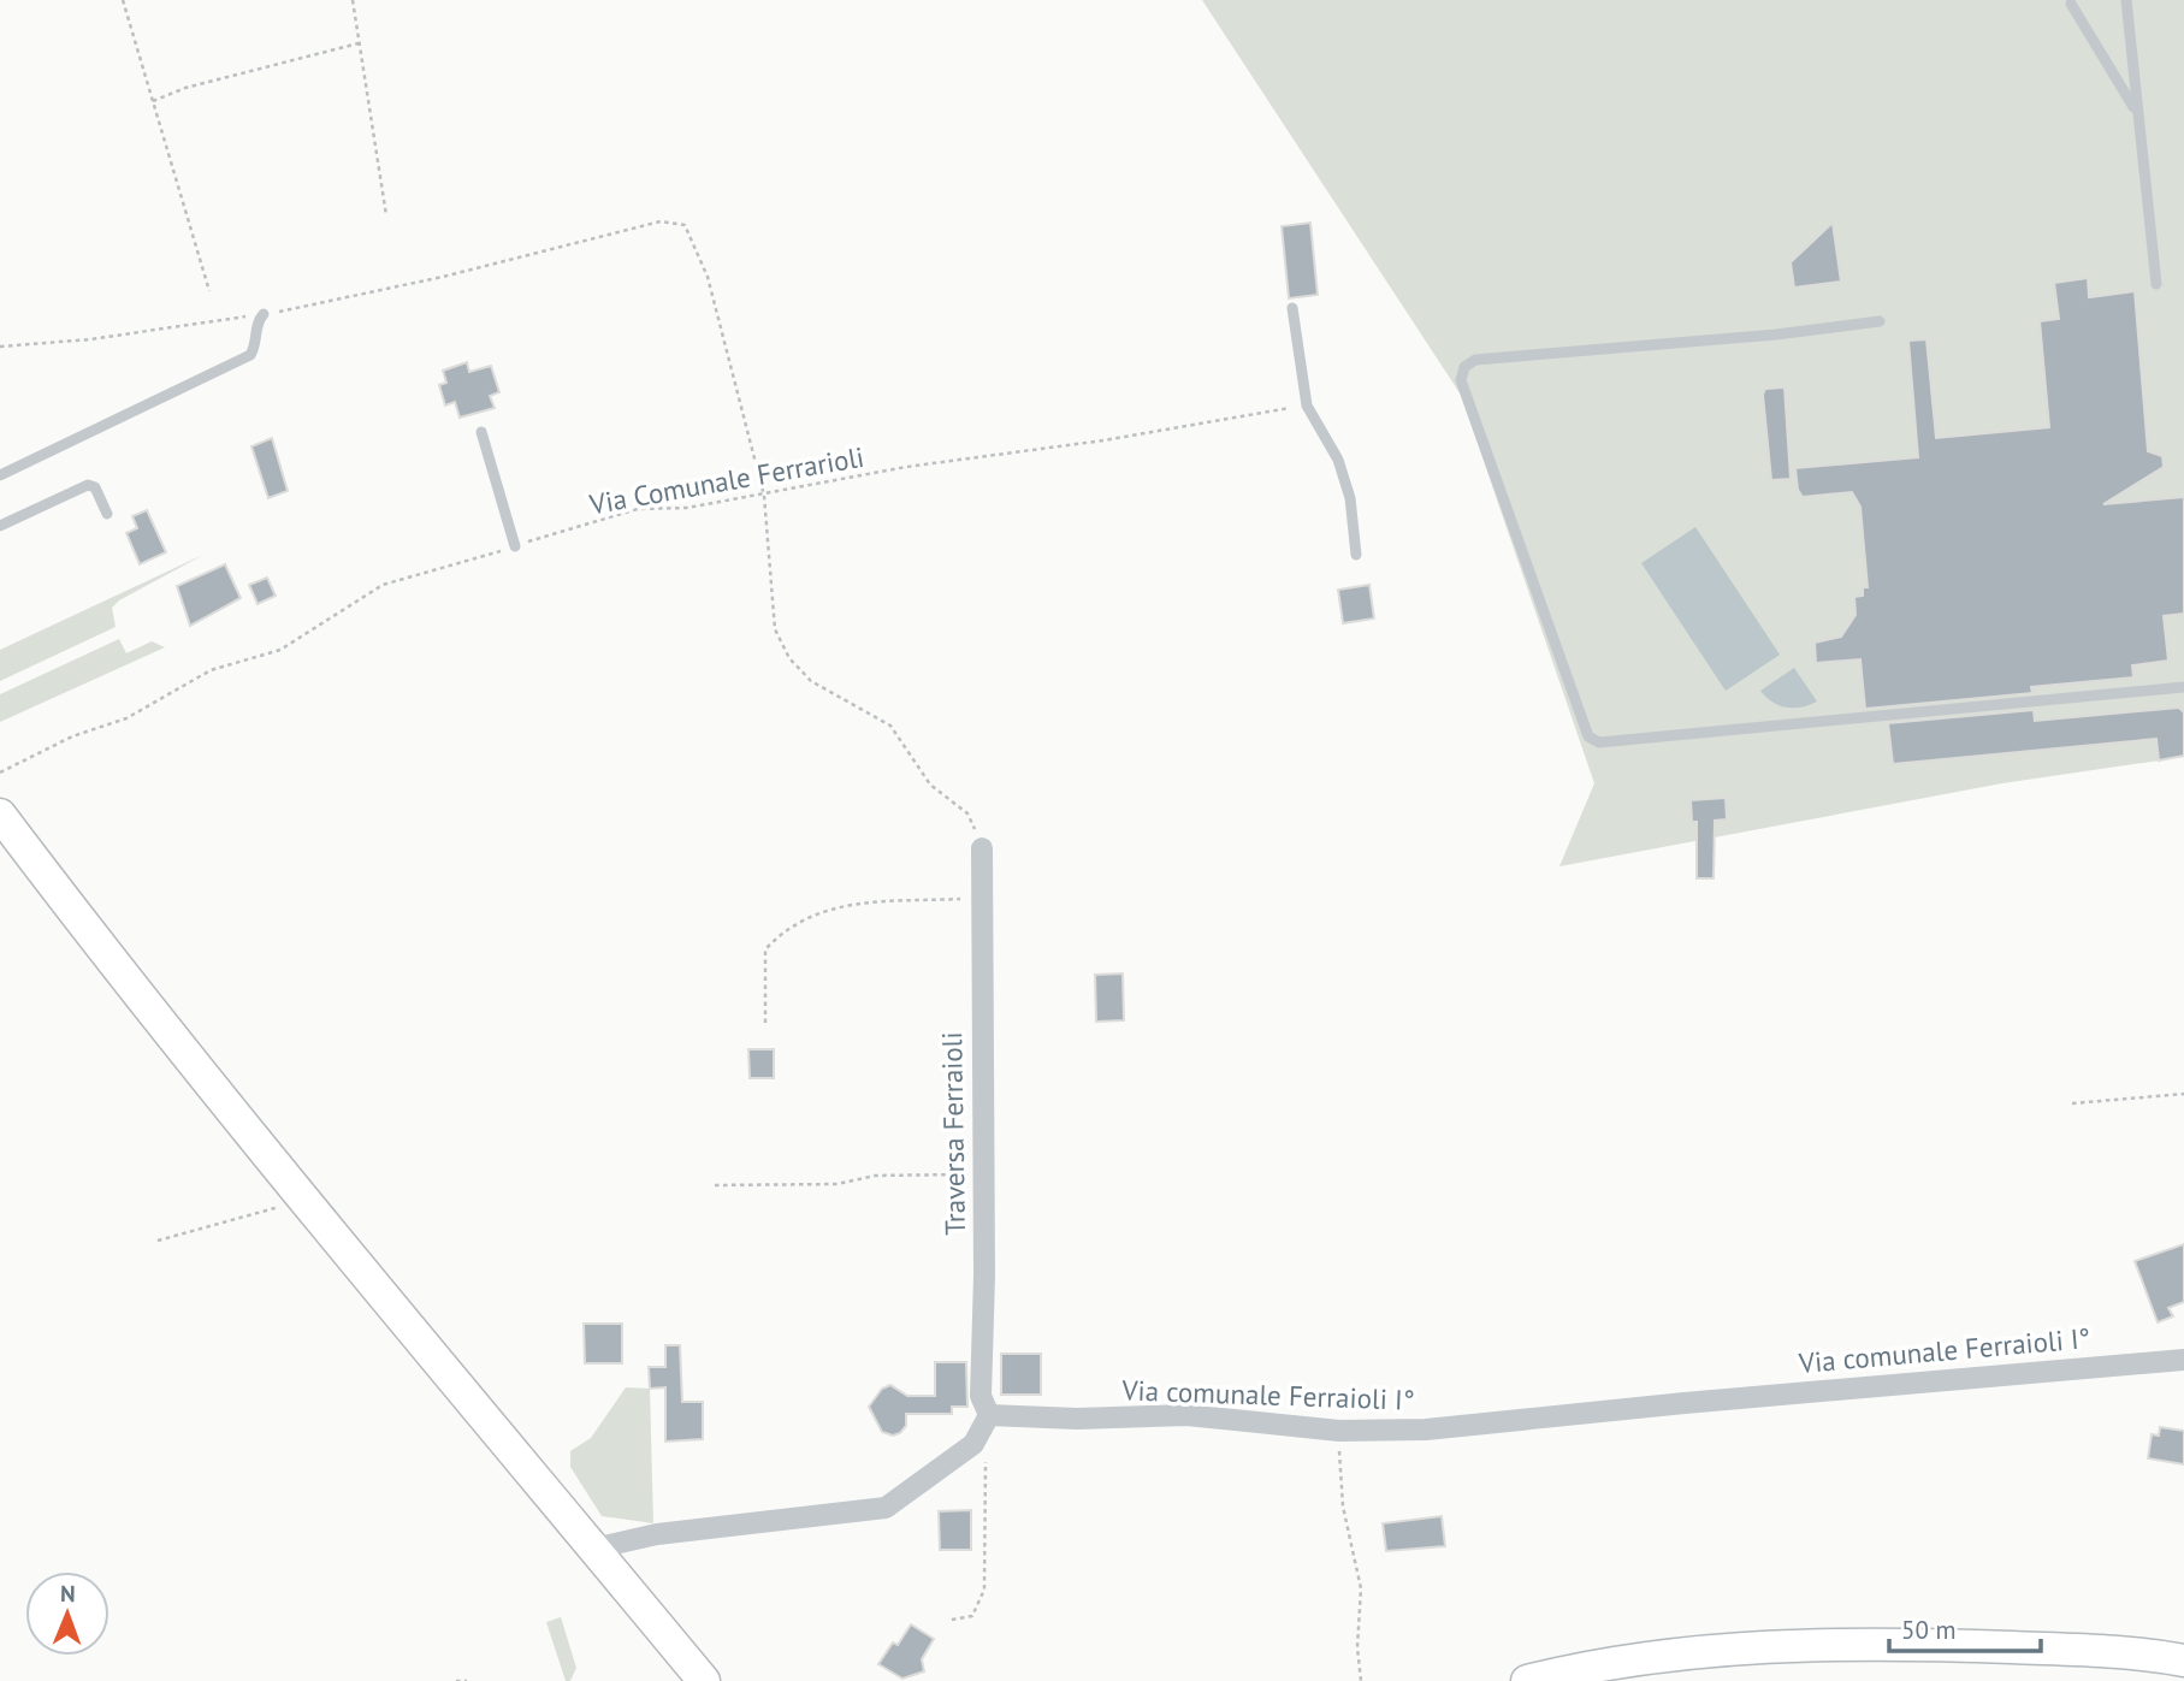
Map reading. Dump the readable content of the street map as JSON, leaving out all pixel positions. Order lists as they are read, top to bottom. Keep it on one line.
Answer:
{"streets":{"street":["Traversa Ferraioli","Via comunale Ferraioli I°"],"path":["Via Comunale Ferrarioli"]},"crossings":[["Traversa Ferraioli","Via comunale Ferraioli I°"]],"scale_bar":"50 m","north":"top"}
